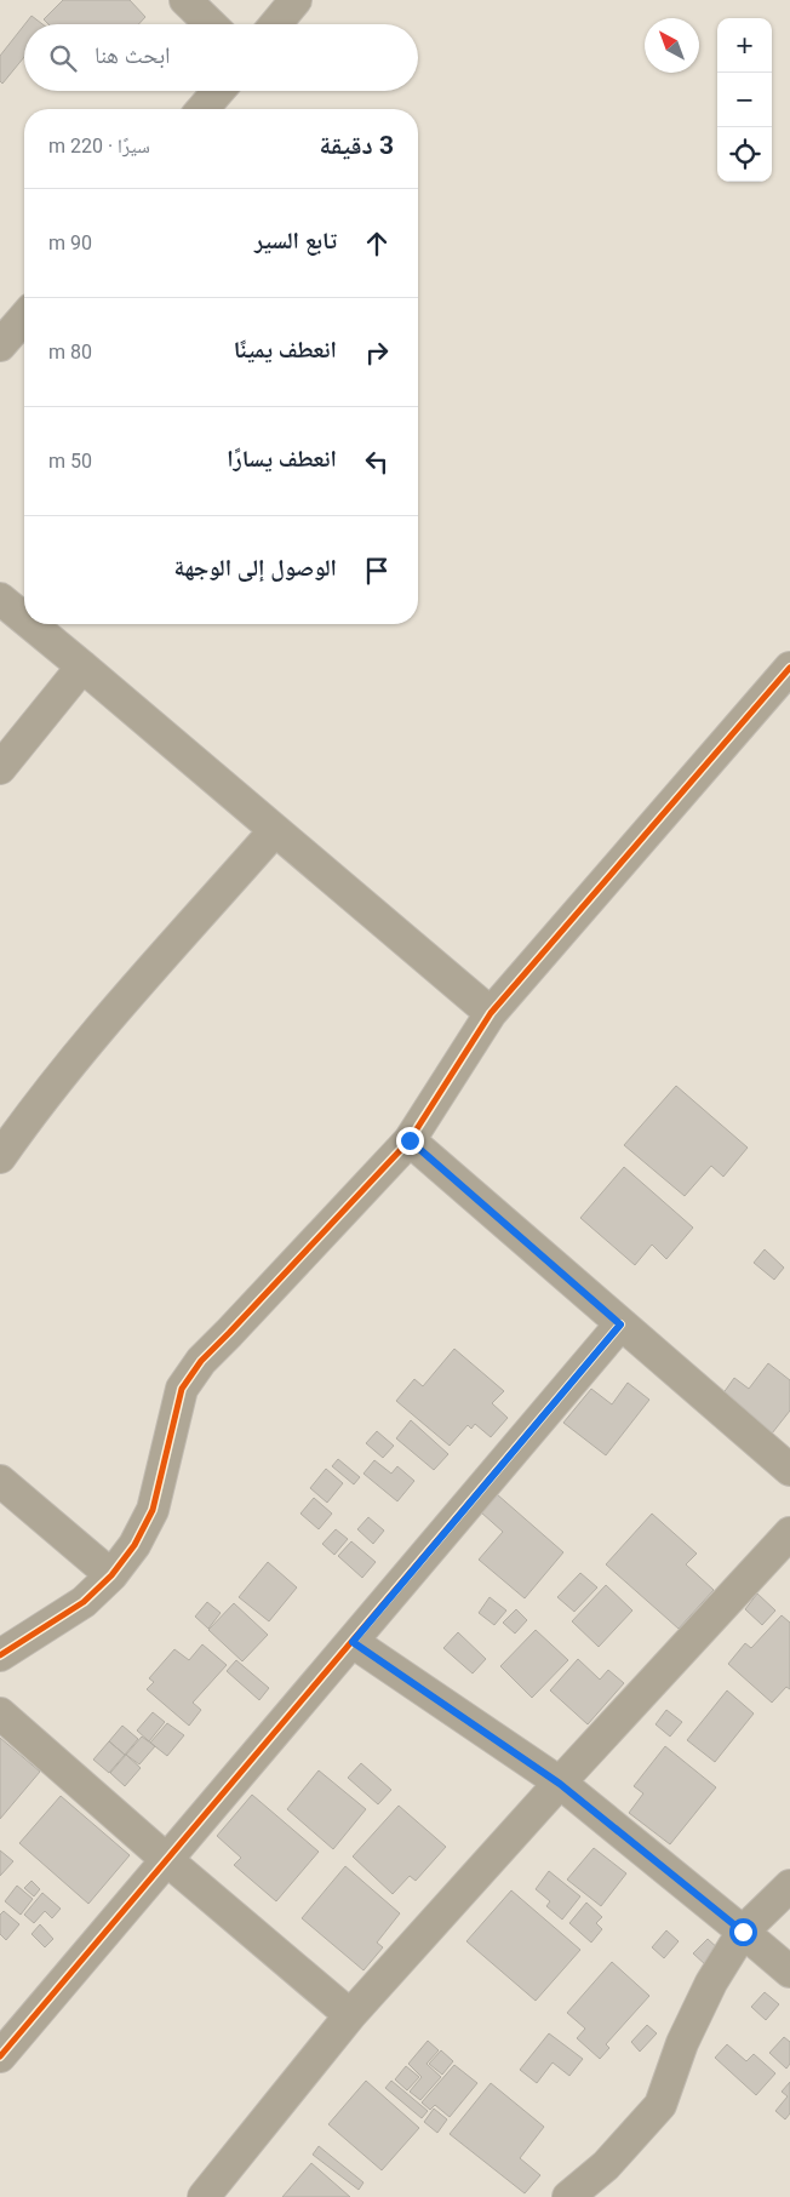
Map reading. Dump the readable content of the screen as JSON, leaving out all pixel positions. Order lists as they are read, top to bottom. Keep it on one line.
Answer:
{"north":"top left","page":{"map_buttons":["+","−"],"search":"ابحث هنا","heading":["3 دقيقة","سيرًا · 220 m"],"list":[["تابع السير","90 m"],["انعطف يمينًا","80 m"],["انعطف يسارًا","50 m"],"الوصول إلى الوجهة"]}}
